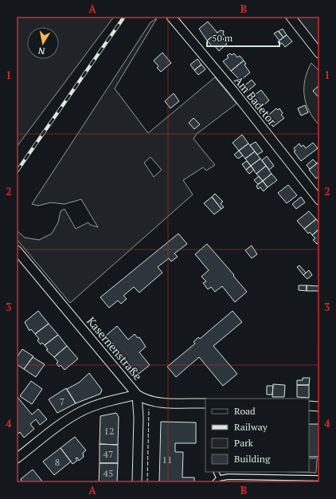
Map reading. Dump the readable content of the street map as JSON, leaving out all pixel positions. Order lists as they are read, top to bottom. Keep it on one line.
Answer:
{"streets":{"street":["Am Badetor","Kasernenstraße"]},"house_numbers":["7","12","47","11","8","45"],"legend":["Road","Railway","Park","Building"],"scale_bar":"50 m","north":"bottom","grid":{"columns":["A","B"],"rows":["1","2","3","4"]}}
